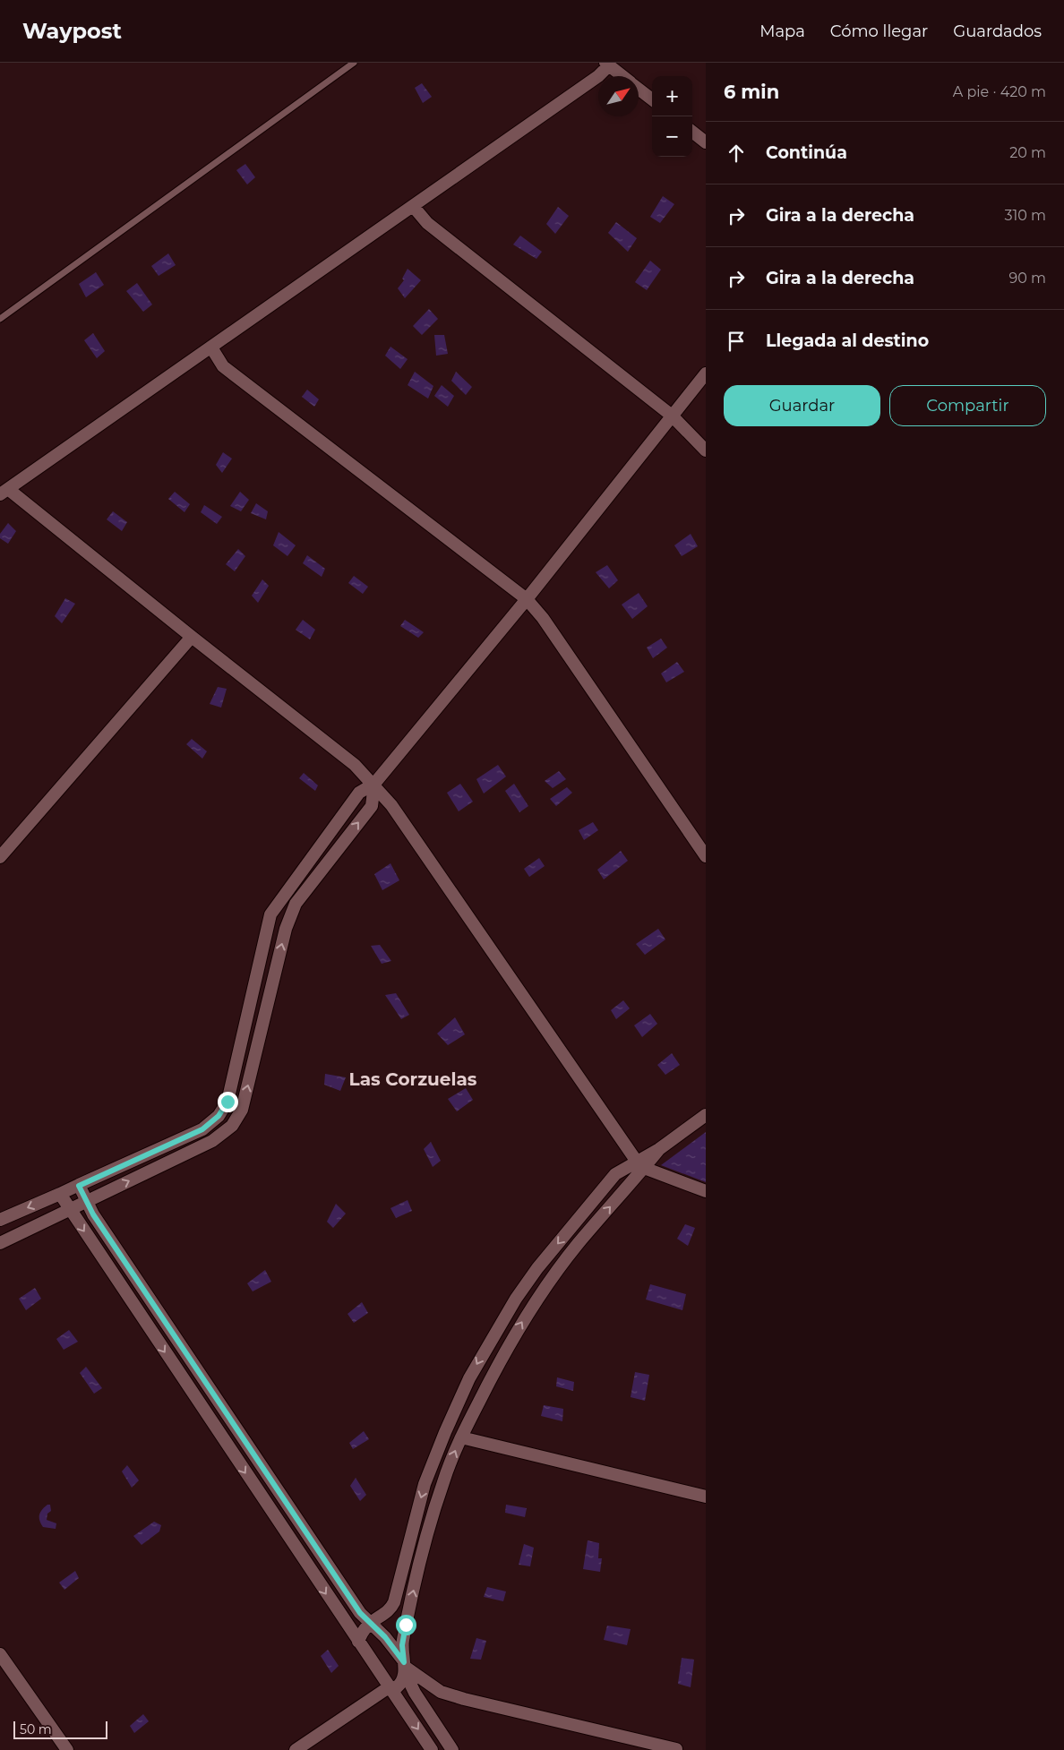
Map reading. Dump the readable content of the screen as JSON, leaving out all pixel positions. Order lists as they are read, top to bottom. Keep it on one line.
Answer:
{"districts":["Las Corzuelas"],"scale_bar":"50 m","north":"top right","page":{"header":"Waypost","nav":["Mapa","Cómo llegar","Guardados"],"heading":["6 min","A pie · 420 m"],"map_buttons":["+","−"],"list":[["Continúa","20 m"],["Gira a la derecha","310 m"],["Gira a la derecha","90 m"],"Llegada al destino"],"buttons":["Guardar","Compartir"],"scale":"50 m"}}
